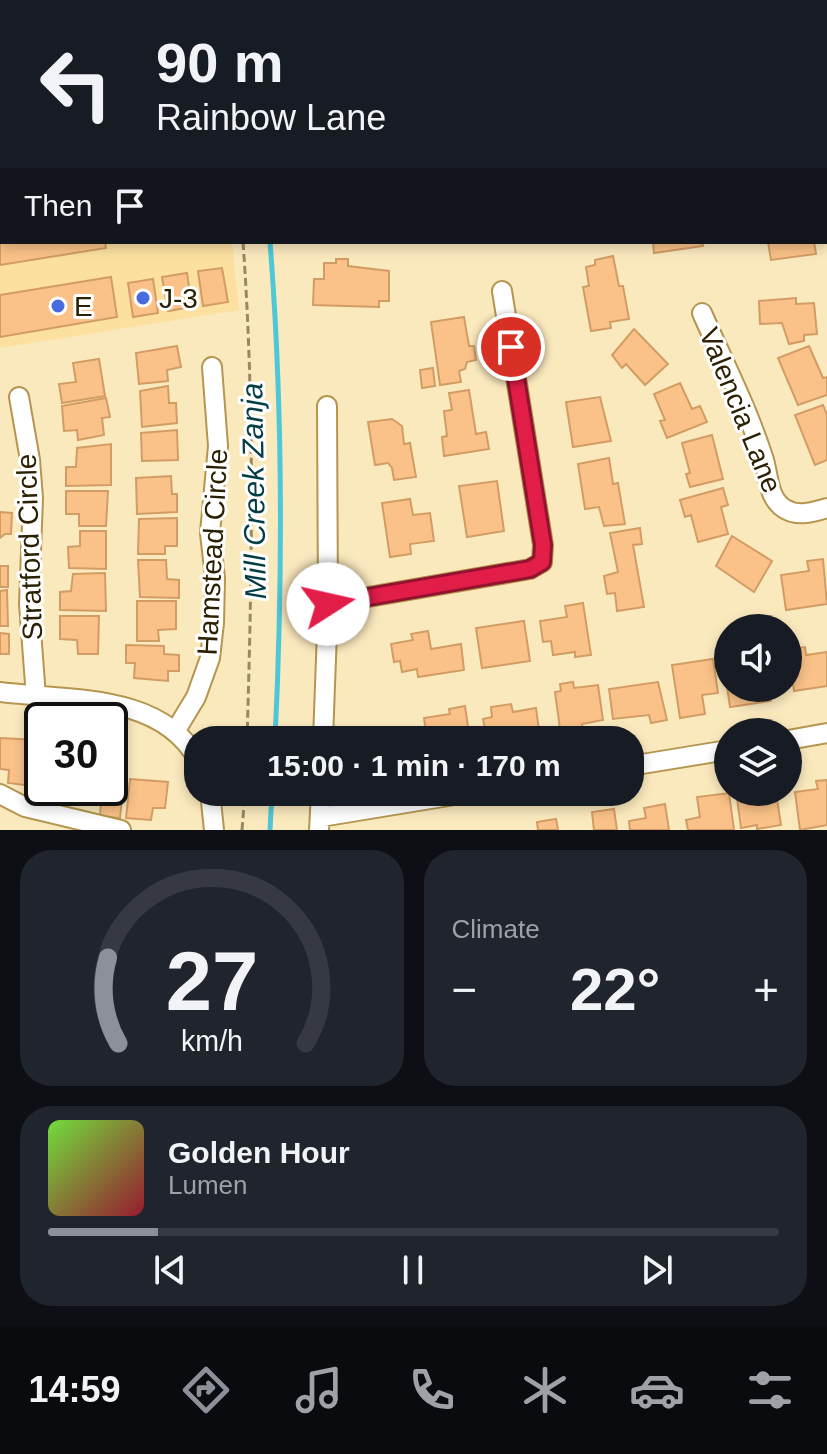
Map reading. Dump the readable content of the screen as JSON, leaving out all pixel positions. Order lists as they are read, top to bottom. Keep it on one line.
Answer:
{"streets":{"street":["Valencia Lane","Stratford Circle","Hamstead Circle"]},"water":["Mill Creek Zanja"],"places":["J-3","E"],"page":{"turn":["90 m","Rainbow Lane"],"then":"Then","limit":"30","trip":"15:00 · 1 min · 170 m","tile":"Climate","heat":["−","22°","+"],"song":["Golden Hour","Lumen"],"tabs":"14:59","gauge":["27","km/h"]}}
